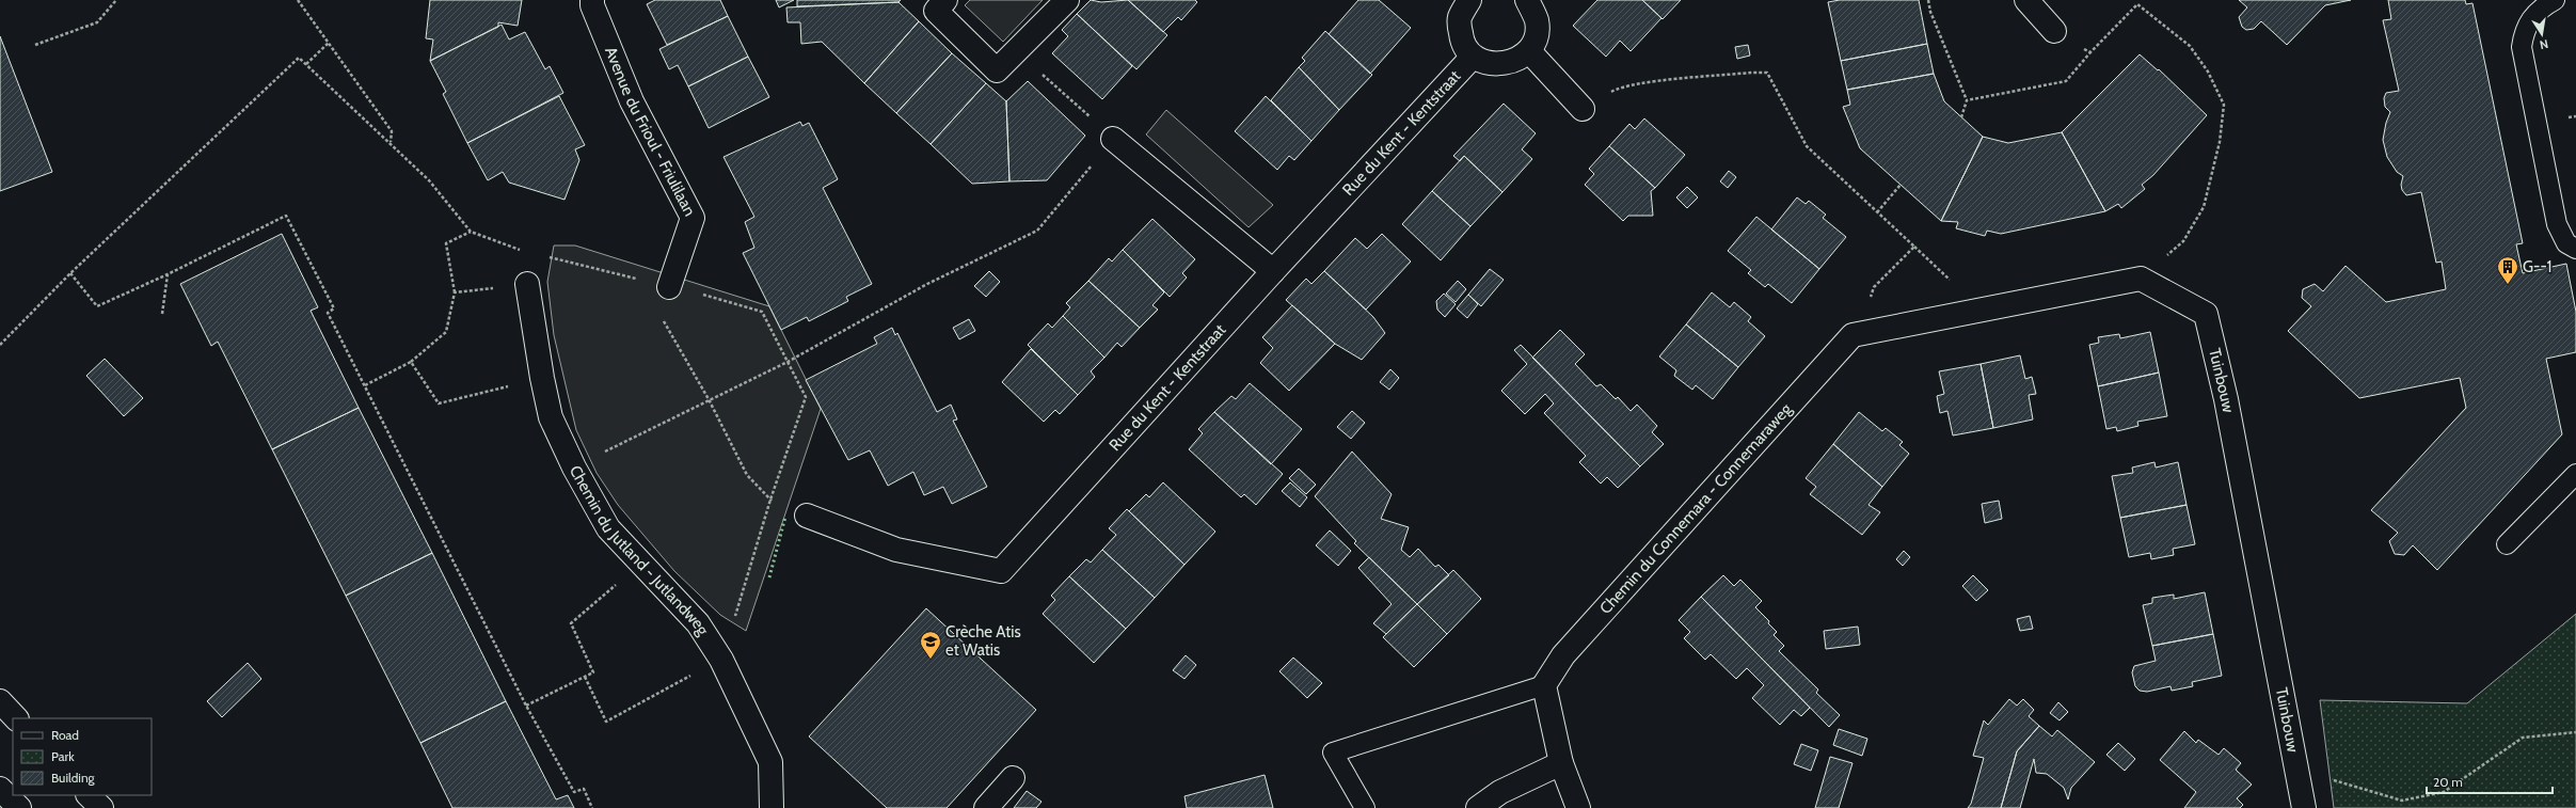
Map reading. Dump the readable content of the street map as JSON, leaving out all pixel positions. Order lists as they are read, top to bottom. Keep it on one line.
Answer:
{"streets":{"street":["Avenue du Frioul - Friulilaan","Rue du Kent - Kentstraat","Tuinbouw","Chemin du Connemara - Connemaraweg","Chemin du Jutland - Jutlandweg"]},"places":{"building":["G--1"],"school or university":["Crèche Atis et Watis"]},"legend":["Road","Park","Building"],"scale_bar":"20 m","north":"bottom"}
